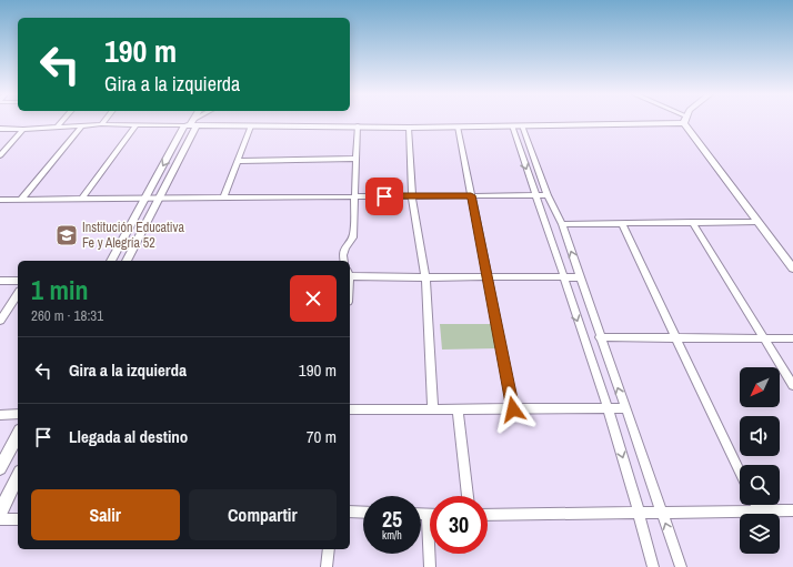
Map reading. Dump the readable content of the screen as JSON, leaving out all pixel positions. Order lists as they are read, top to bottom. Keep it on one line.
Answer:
{"places":{"school or university":["Institución Educativa Fe y Alegría 52"]},"north":"bottom left","page":{"turn":["190 m","Gira a la izquierda"],"heading":["1 min","260 m · 18:31"],"list":[{"name":"Gira a la izquierda","value":"190 m"},{"name":"Llegada al destino","value":"70 m"}],"buttons":["Salir","Compartir"],"speed":"25 km/h","limit":"30"}}
